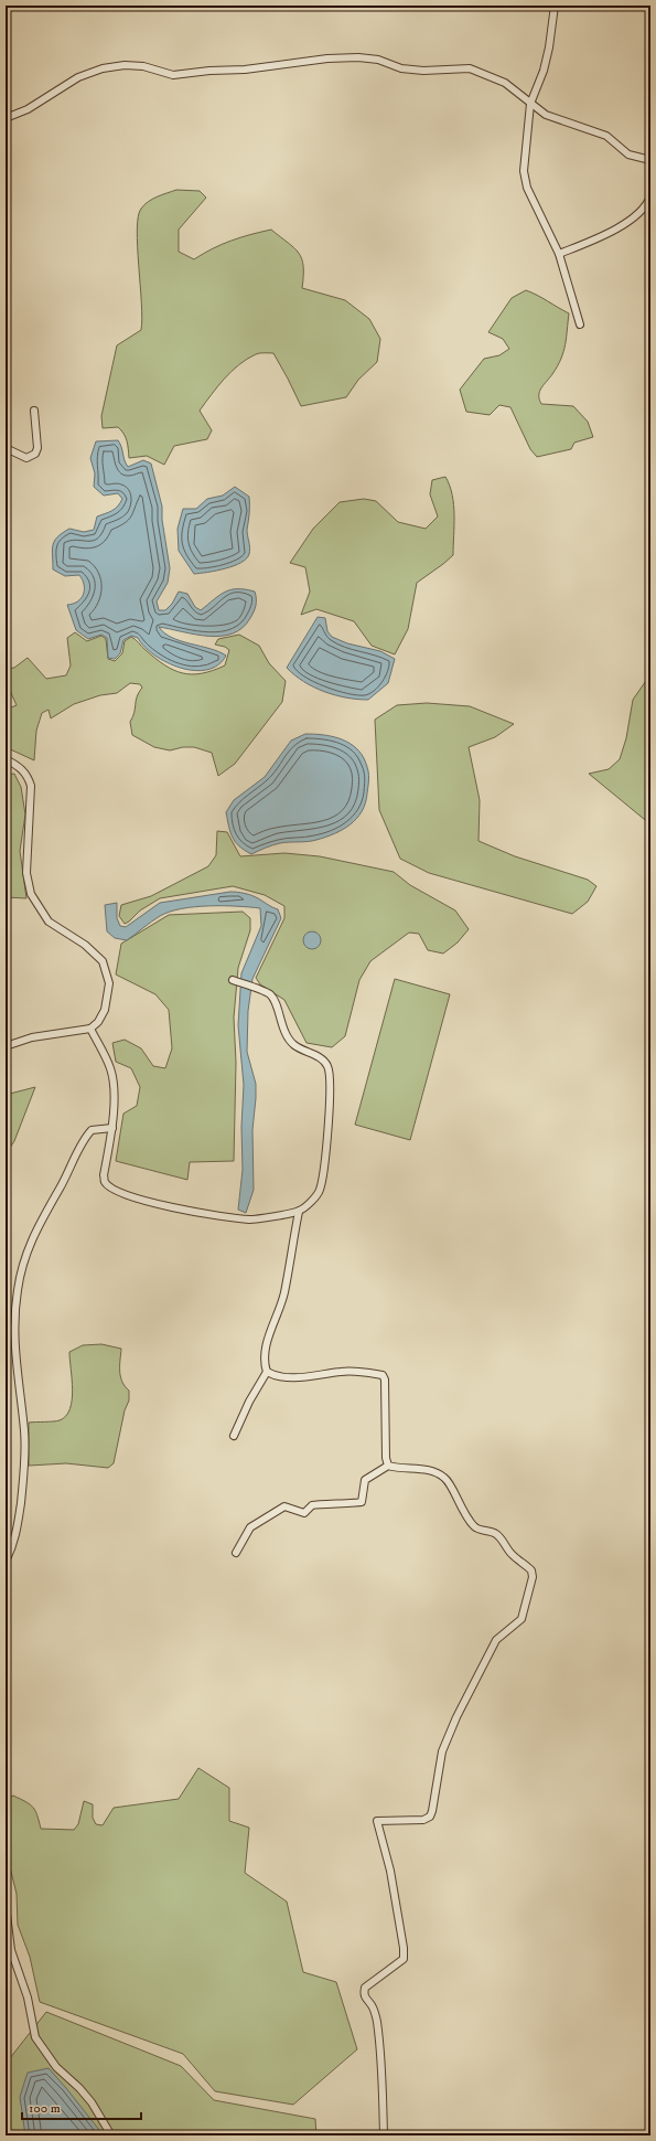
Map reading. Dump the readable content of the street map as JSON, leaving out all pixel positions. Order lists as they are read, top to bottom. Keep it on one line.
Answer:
{"scale_bar":"100 m"}
